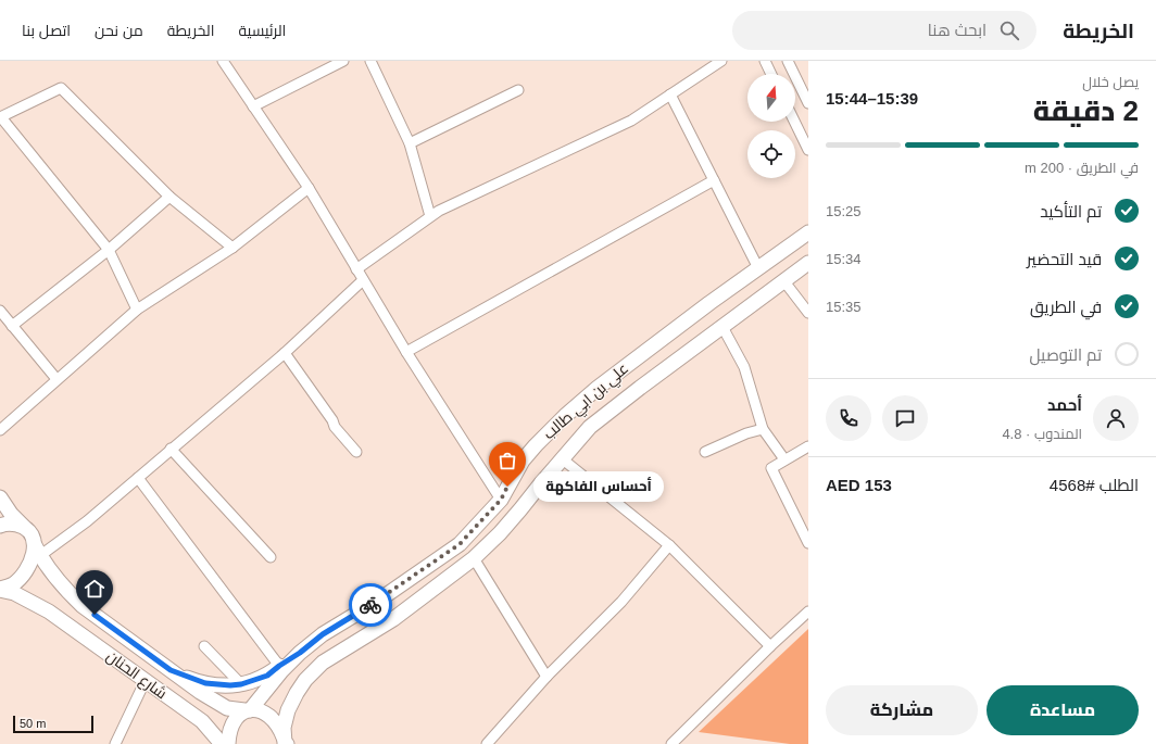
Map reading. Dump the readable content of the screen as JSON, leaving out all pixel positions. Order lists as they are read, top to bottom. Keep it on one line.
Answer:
{"streets":{"main road":["علي بن ابي طالب","شارع الحنان"]},"crossings":[["علي بن ابي طالب","شارع الحنان"]],"places":["أحساس الفاكهة"],"scale_bar":"50 m","north":"top","page":{"header":"الخريطة","search":"ابحث هنا","nav":["الرئيسية","الخريطة","من نحن","اتصل بنا"],"heading":["2 دقيقة","يصل خلال","15:39–15:44"],"panel":["أحمد","المندوب · 4.8","الطلب #4568","AED 153"],"bar":"في الطريق · 200 m","list":[["تم التأكيد","15:25"],["قيد التحضير","15:34"],["في الطريق","15:35"],"تم التوصيل"],"bubble":"أحساس الفاكهة","buttons":["مساعدة","مشاركة"],"scale":"50 m"}}
